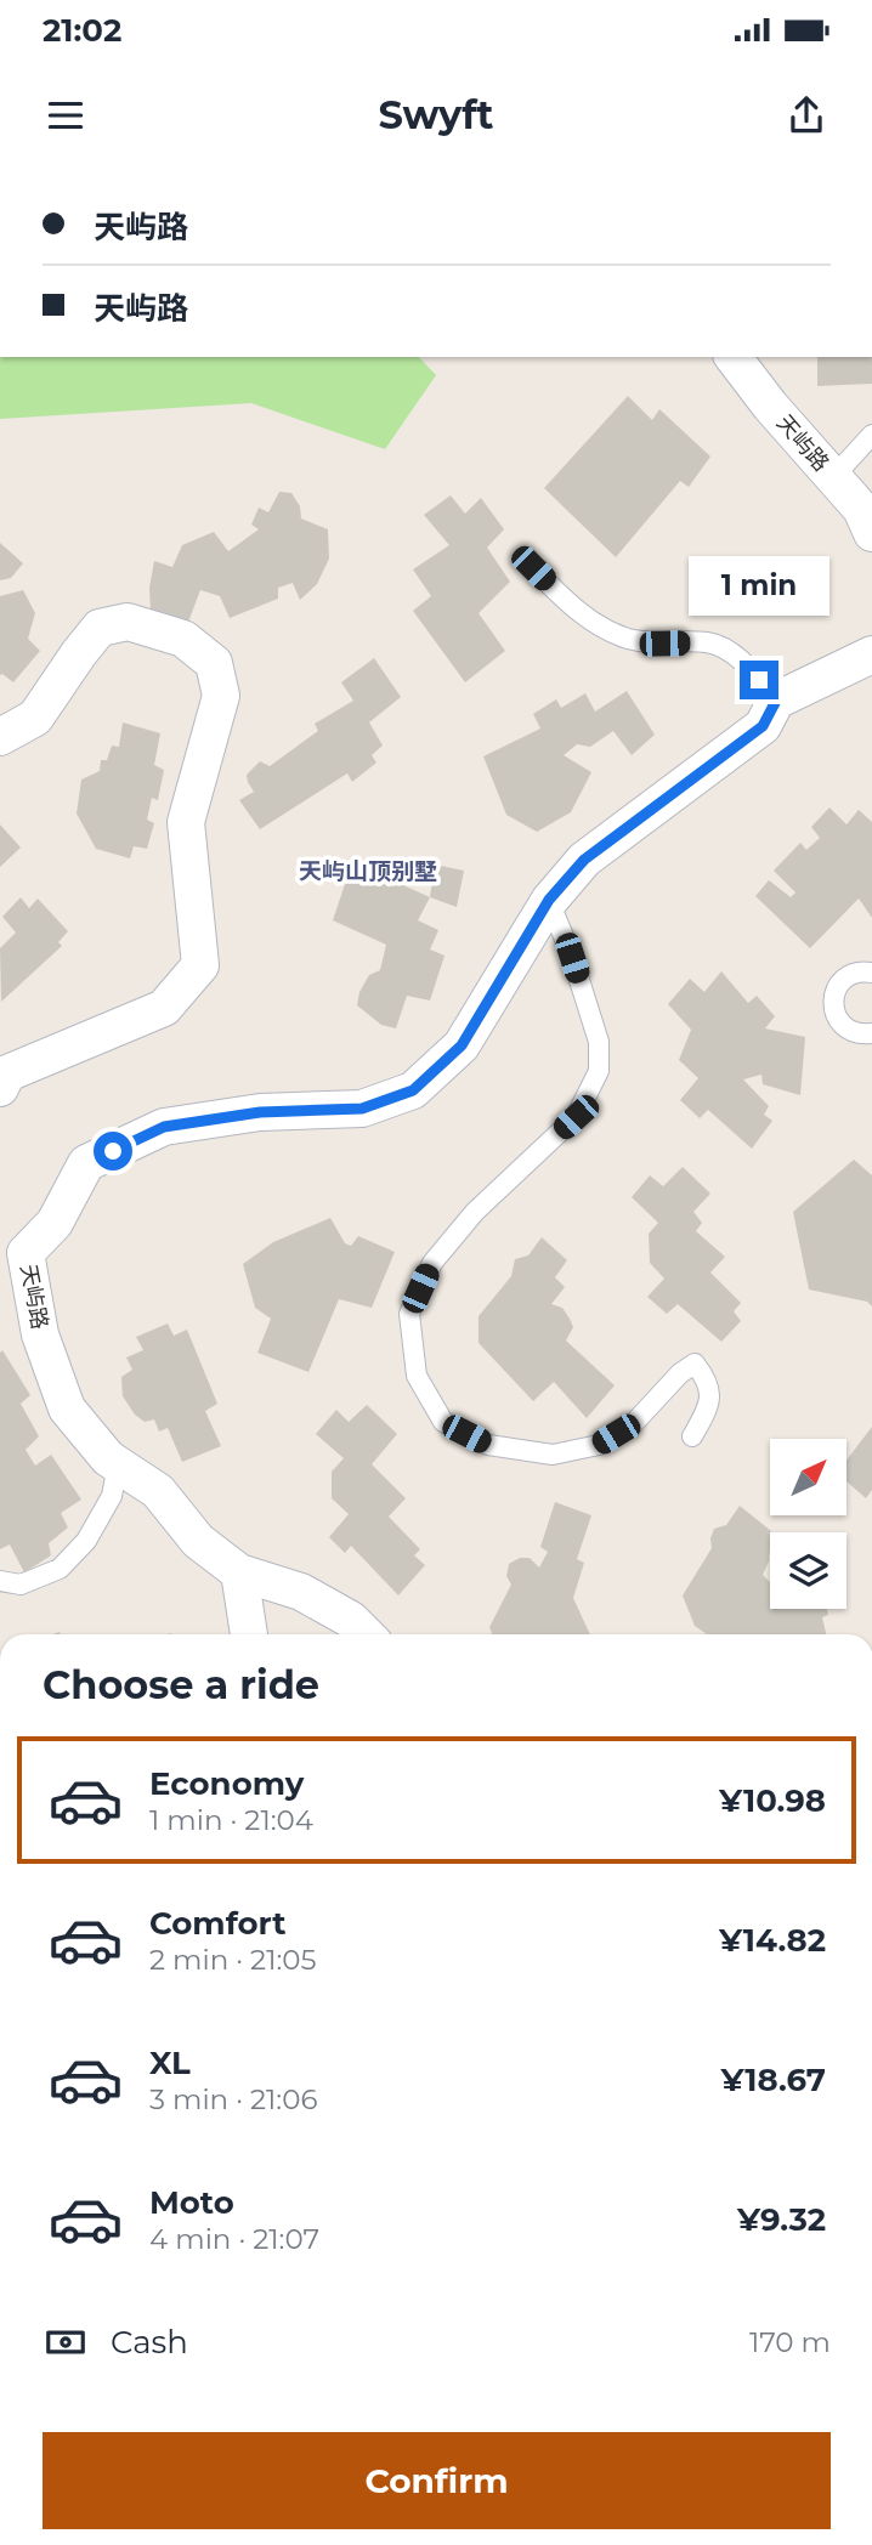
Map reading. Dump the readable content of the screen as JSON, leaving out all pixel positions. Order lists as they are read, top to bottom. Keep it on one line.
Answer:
{"streets":{"street":["天屿路"]},"districts":["天屿山顶别墅"],"north":"top right","page":{"status":"21:02","header":"Swyft","banner":["天屿路","天屿路"],"bubble":"1 min","heading":"Choose a ride","list":[{"name":"Economy","note":"1 min · 21:04","value":"¥10.98"},{"name":"Comfort","note":"2 min · 21:05","value":"¥14.82"},{"name":"XL","note":"3 min · 21:06","value":"¥18.67"},{"name":"Moto","note":"4 min · 21:07","value":"¥9.32"}],"pay":["Cash","170 m"],"buttons":"Confirm"}}
